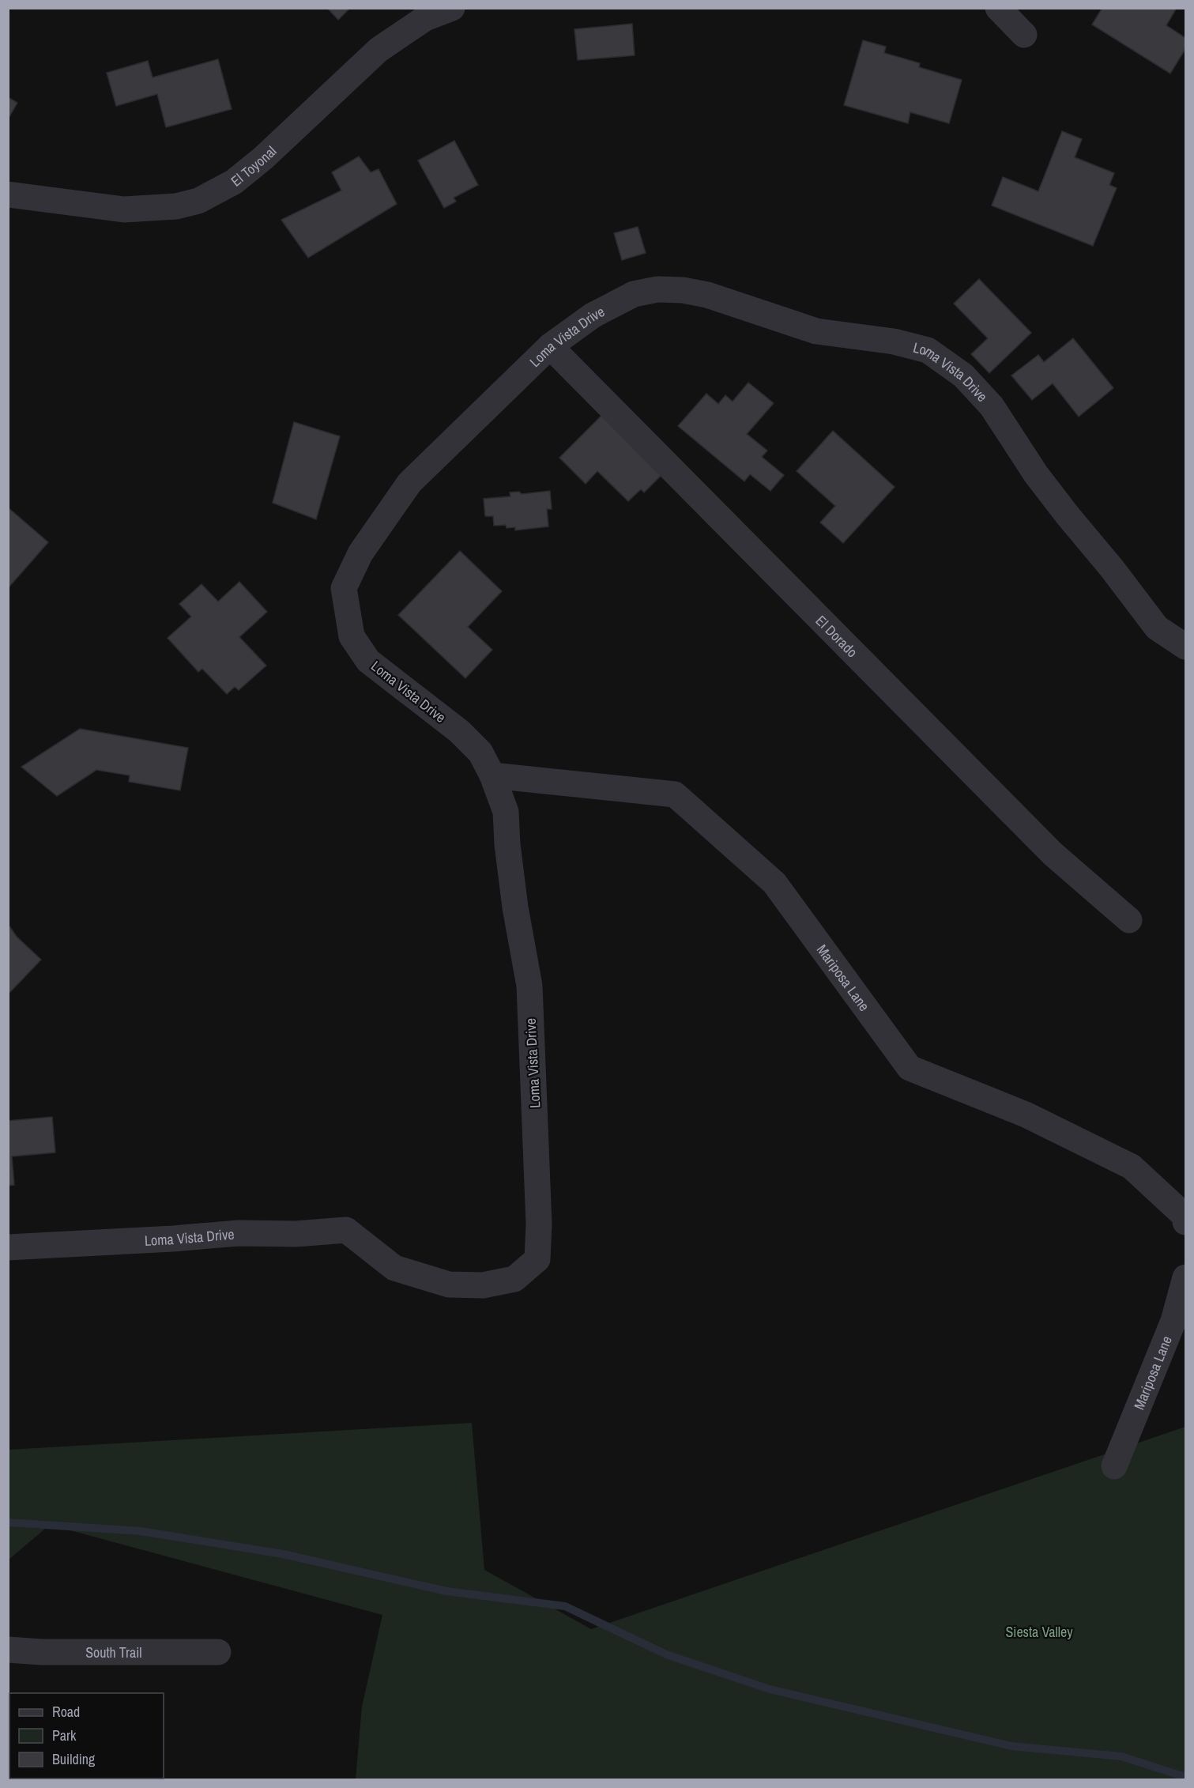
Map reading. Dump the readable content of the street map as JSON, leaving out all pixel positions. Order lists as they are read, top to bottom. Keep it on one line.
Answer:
{"streets":{"street":["El Toyonal","Loma Vista Drive","El Dorado","Mariposa Lane","South Trail"]},"crossings":[["Loma Vista Drive","El Dorado"],["Loma Vista Drive","Mariposa Lane"]],"parks":["Siesta Valley"],"legend":["Road","Park","Building"]}
